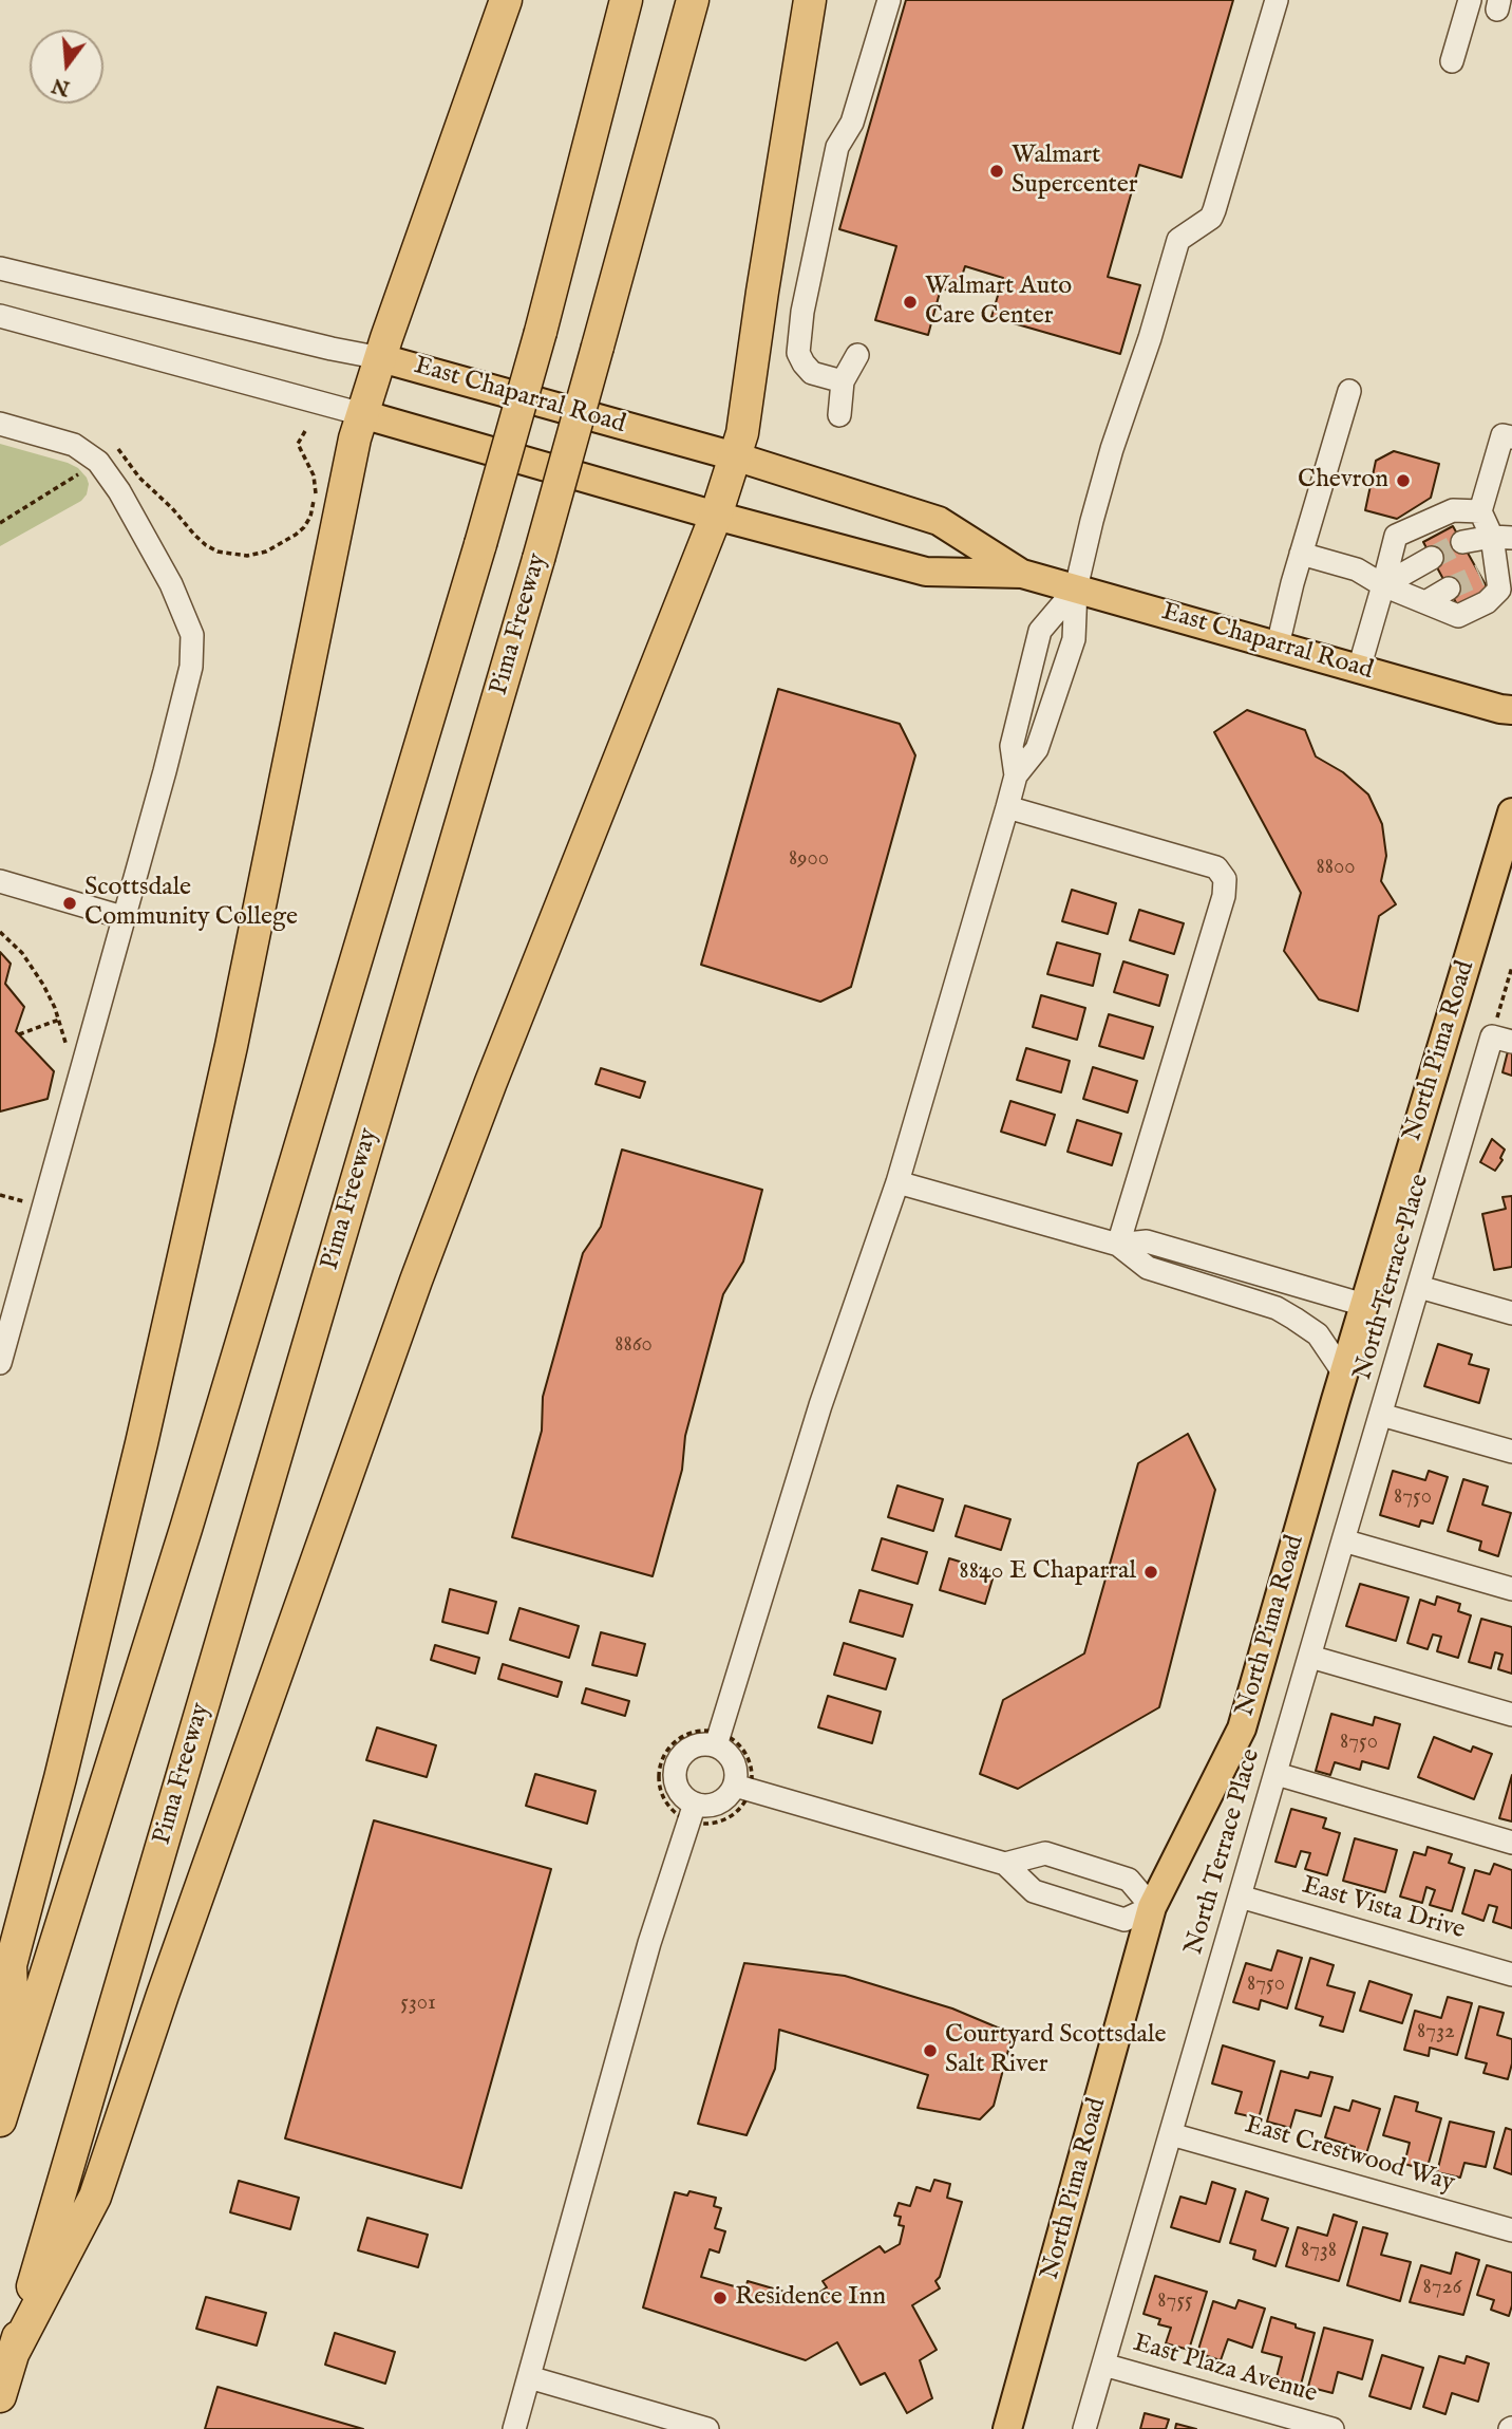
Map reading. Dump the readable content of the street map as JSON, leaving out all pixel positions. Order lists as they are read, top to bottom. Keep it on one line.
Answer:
{"streets":{"highway":["Pima Freeway"],"main road":["East Chaparral Road","North Pima Road"],"street":["North Terrace Place","East Vista Drive","East Crestwood Way","East Plaza Avenue"]},"crossings":[["North Terrace Place","East Vista Drive"],["North Terrace Place","East Crestwood Way"],["North Terrace Place","East Plaza Avenue"]],"places":["Walmart Supercenter","Walmart Auto Care Center","Chevron","Scottsdale Community College","8840 E Chaparral","Courtyard Scottsdale Salt River","Residence Inn"],"house_numbers":["8900","8800","8860","8750","8750","8750","5301","8732","8738","8726","8755"],"north":"bottom"}
